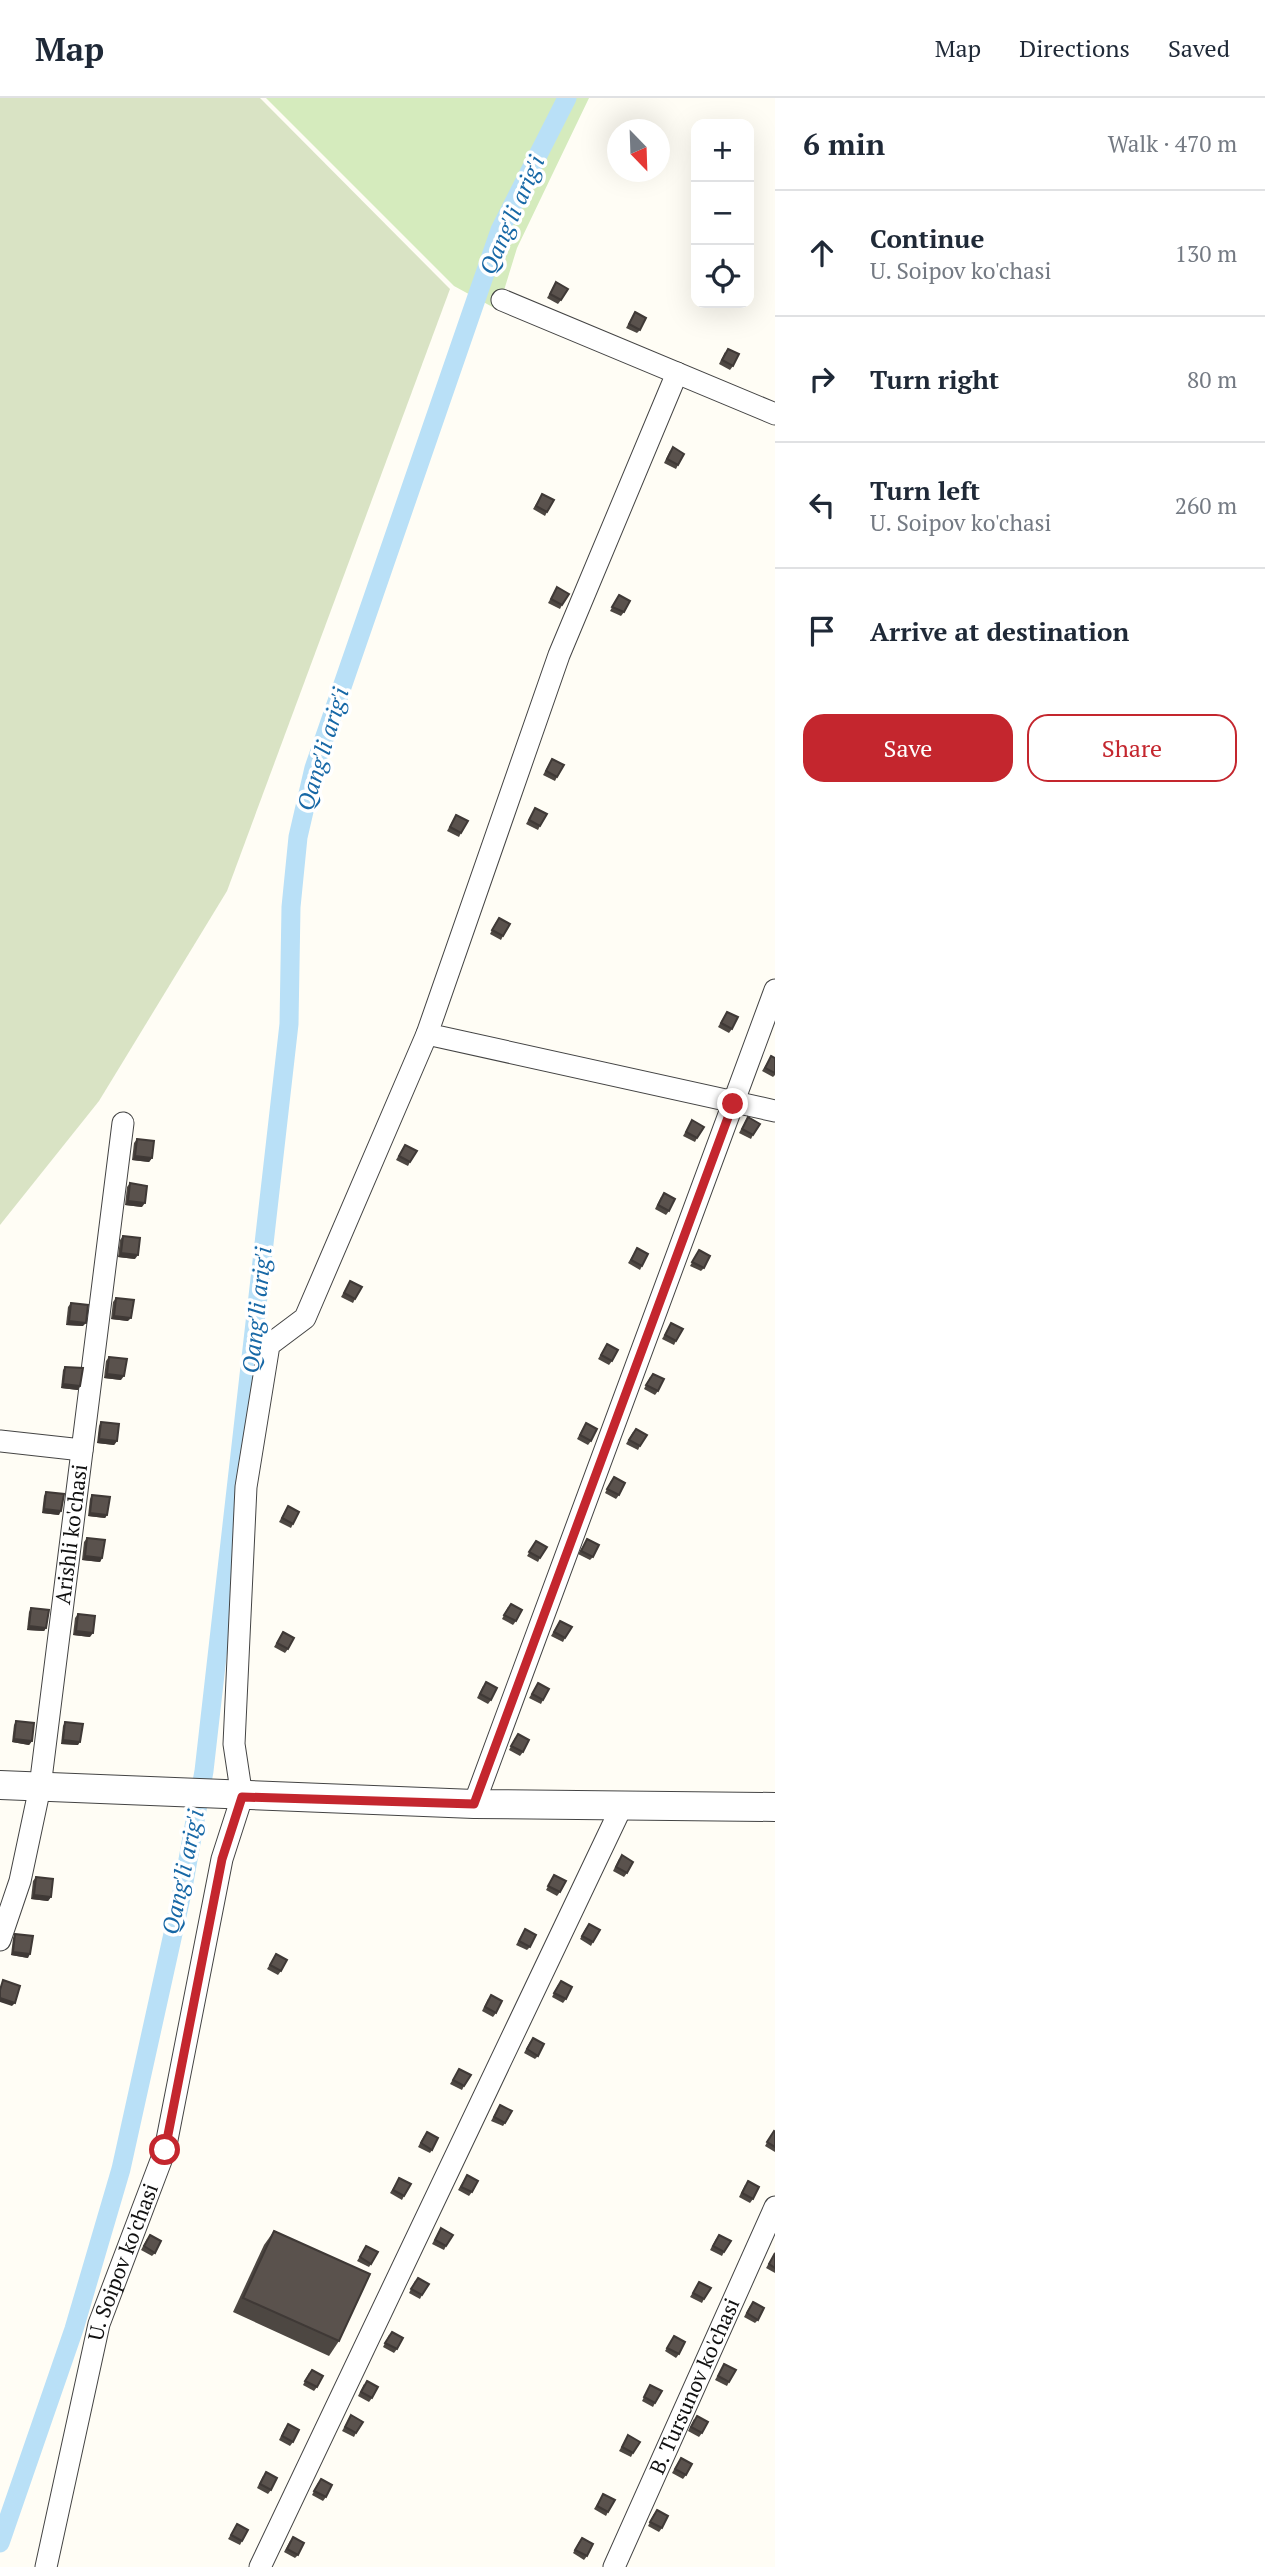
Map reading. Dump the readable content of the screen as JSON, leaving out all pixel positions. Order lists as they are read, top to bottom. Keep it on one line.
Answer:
{"streets":{"street":["Arishli ko'chasi","U. Soipov ko'chasi","B. Tursunov ko'chasi"]},"water":["Qang'li arig'i"],"north":"bottom right","page":{"header":"Map","nav":["Map","Directions","Saved"],"heading":["6 min","Walk · 470 m"],"map_buttons":["+","−"],"list":[["Continue","U. Soipov ko'chasi","130 m"],["Turn right","80 m"],["Turn left","U. Soipov ko'chasi","260 m"],"Arrive at destination"],"buttons":["Save","Share"]}}
